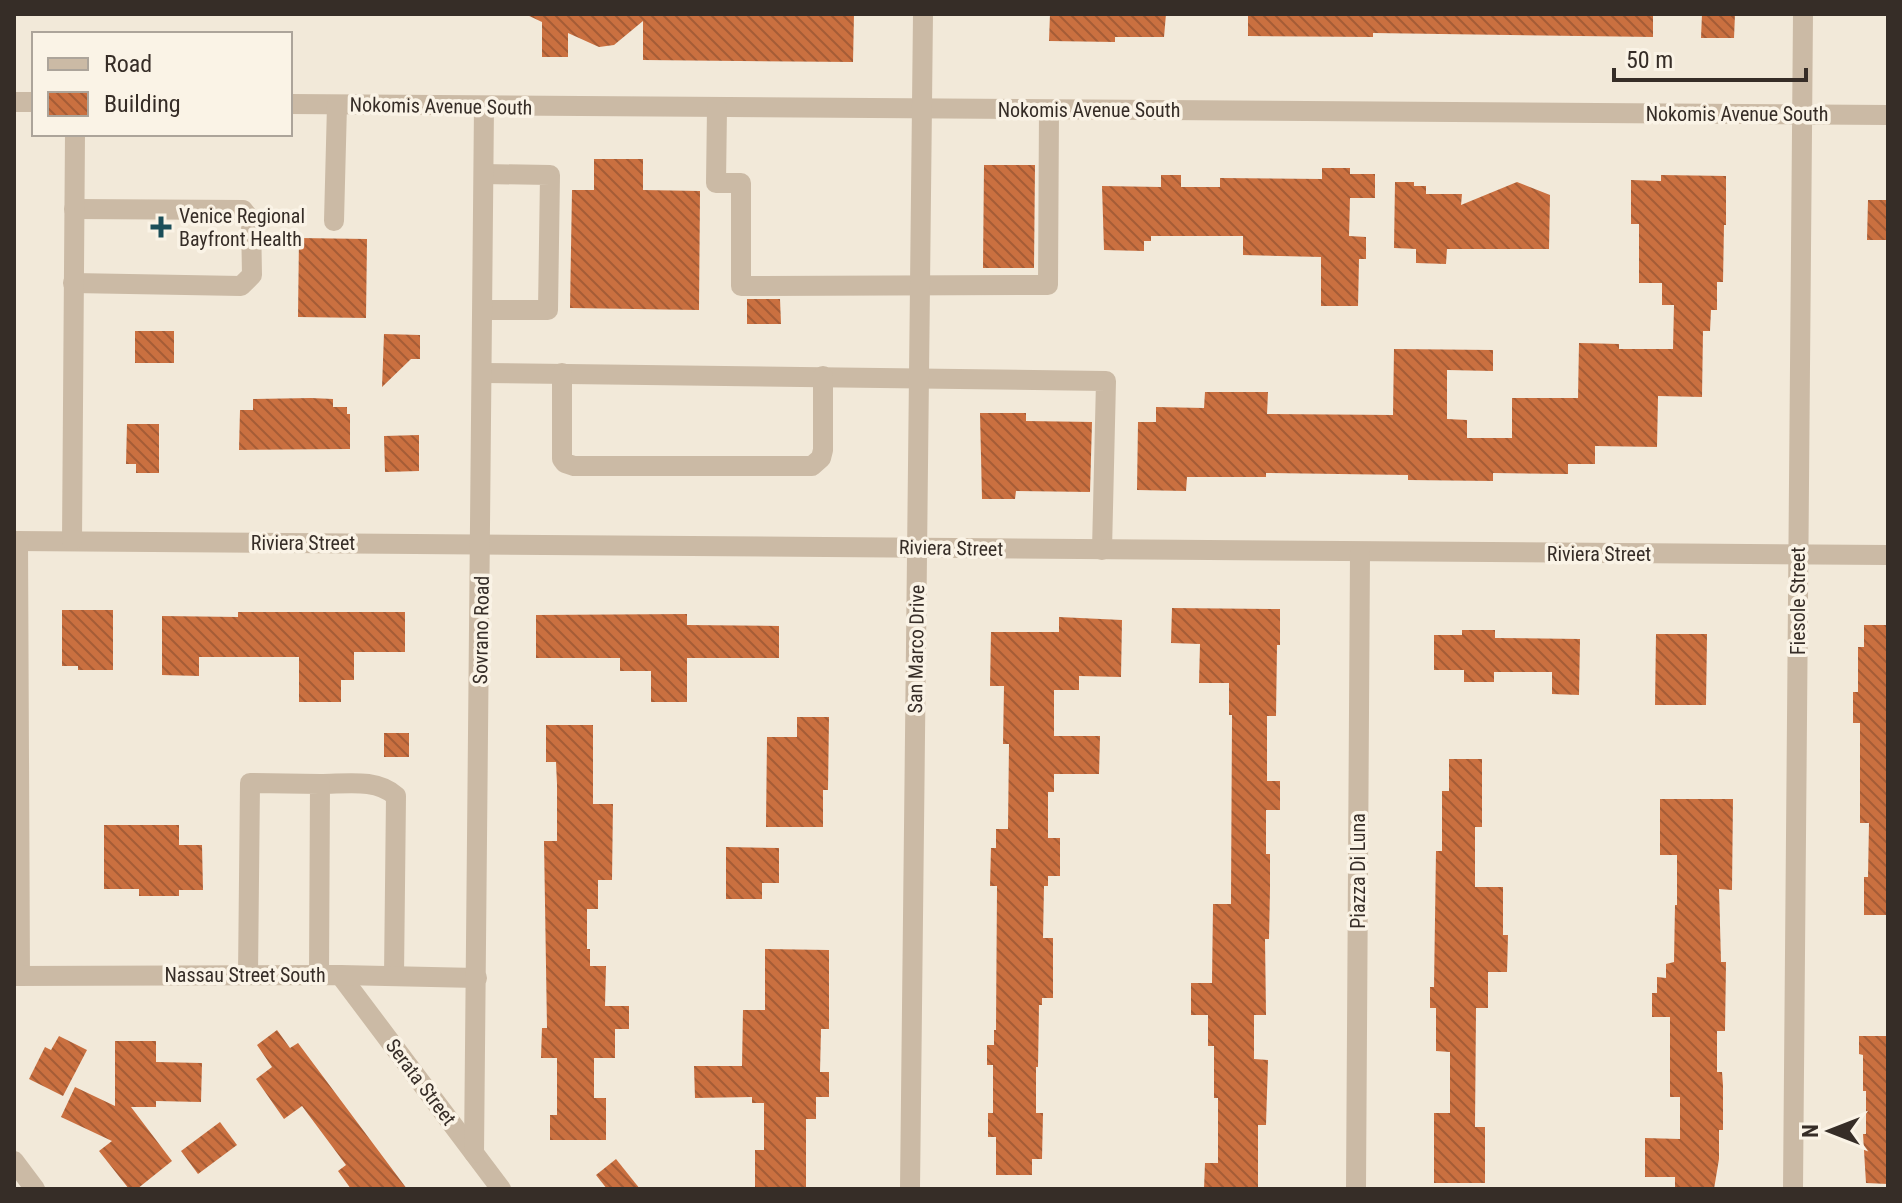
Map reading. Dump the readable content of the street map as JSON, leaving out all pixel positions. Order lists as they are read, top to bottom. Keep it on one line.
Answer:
{"streets":{"street":["Nokomis Avenue South","Riviera Street","Fiesole Street","Sovrano Road","San Marco Drive","Piazza Di Luna","Nassau Street South","Serata Street"]},"crossings":[["Nokomis Avenue South","Fiesole Street"],["Nokomis Avenue South","Sovrano Road"],["Nokomis Avenue South","San Marco Drive"],["Riviera Street","Fiesole Street"],["Riviera Street","Sovrano Road"],["Riviera Street","San Marco Drive"],["Riviera Street","Piazza Di Luna"],["Sovrano Road","Nassau Street South"],["Sovrano Road","Serata Street"],["Nassau Street South","Serata Street"]],"places":{"health":["Venice Regional Bayfront Health"]},"legend":["Road","Building"],"scale_bar":"50 m","north":"left"}
